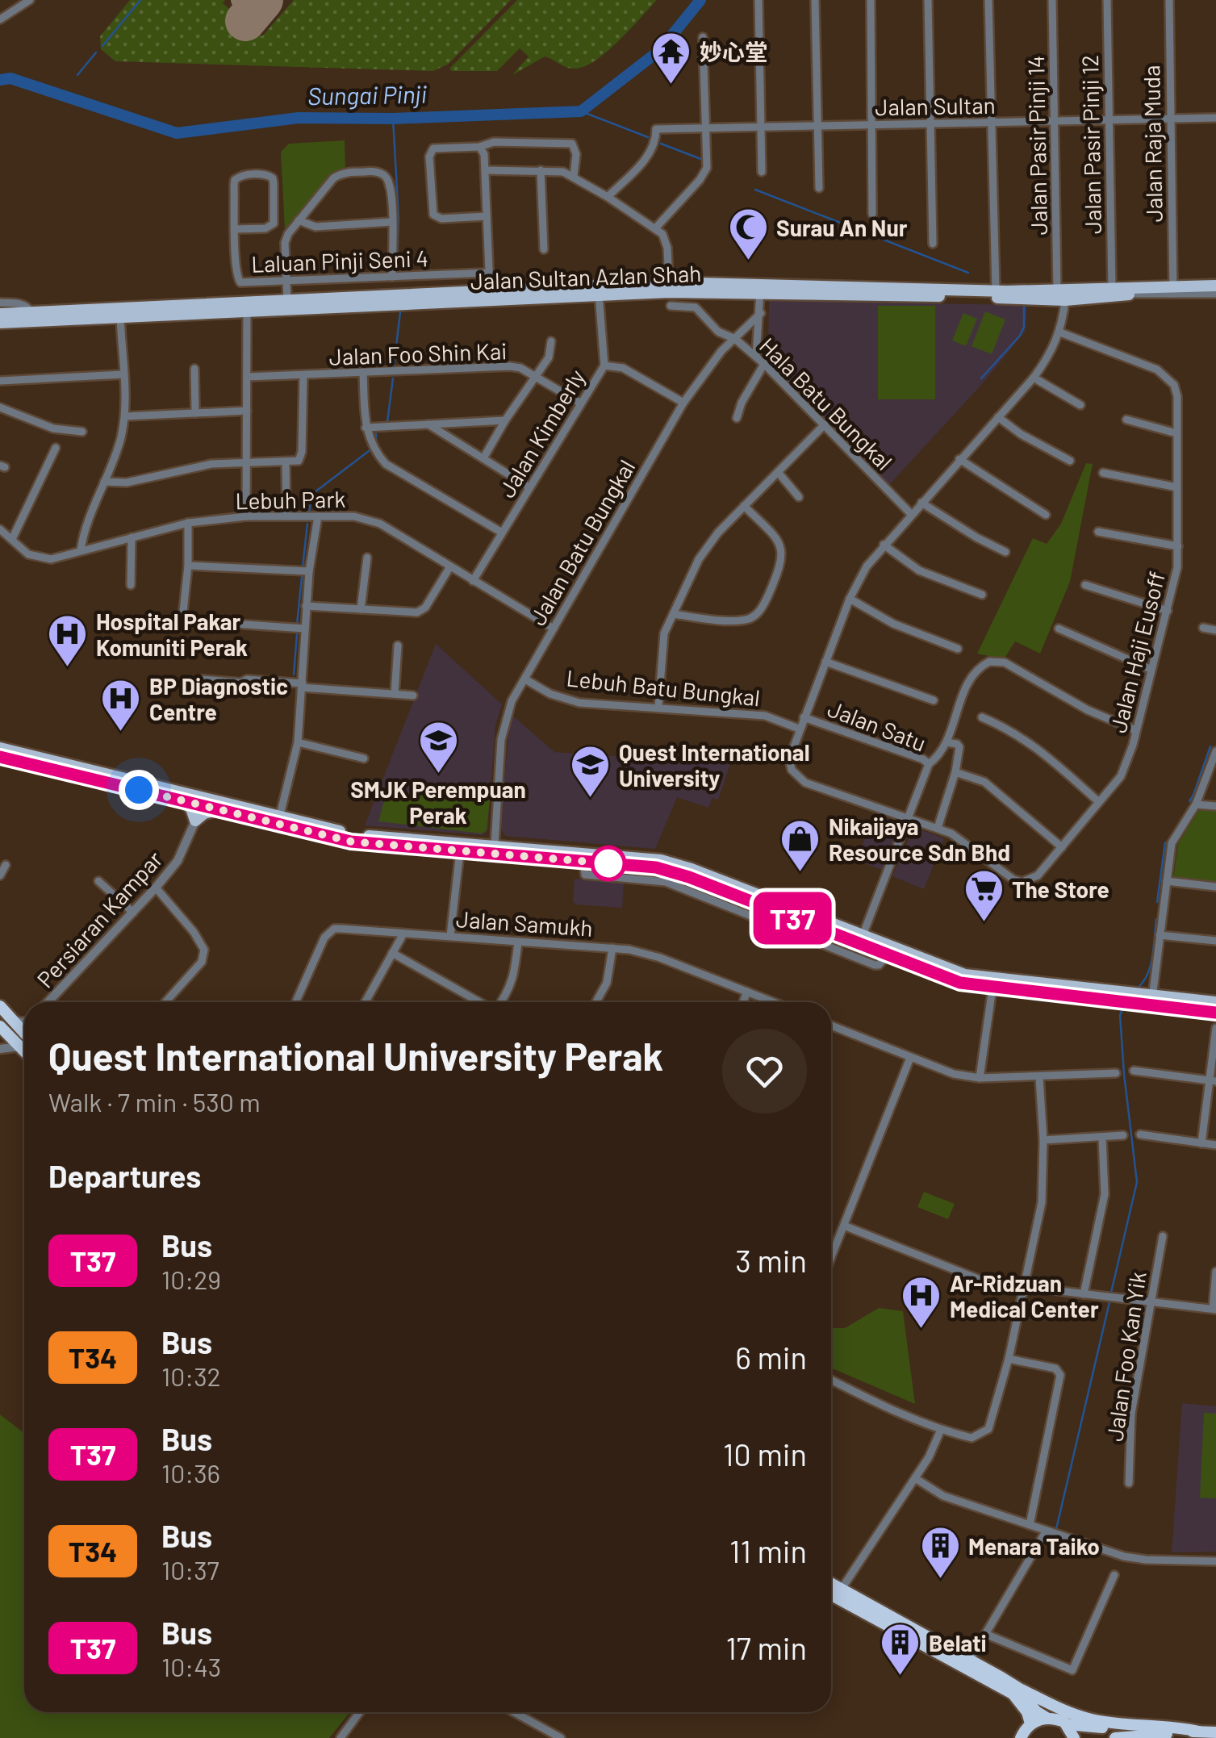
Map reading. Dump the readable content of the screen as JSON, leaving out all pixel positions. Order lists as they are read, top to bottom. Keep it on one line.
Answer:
{"streets":{"main road":["Jalan Sultan Azlan Shah"],"street":["Jalan Sultan","Jalan Raja Muda","Jalan Pasir Pinji 12","Jalan Pasir Pinji 14","Laluan Pinji Seni 4","Jalan Foo Shin Kai","Hala Batu Bungkal","Jalan Kimberly","Lebuh Park","Jalan Batu Bungkal","Jalan Haji Eusoff","Lebuh Batu Bungkal","Jalan Satu","Persiaran Kampar","Jalan Samukh","Jalan Foo Kan Yik"]},"crossings":[["Jalan Sultan","Jalan Raja Muda"],["Jalan Sultan","Jalan Pasir Pinji 12"],["Jalan Sultan","Jalan Pasir Pinji 14"],["Jalan Raja Muda","Jalan Sultan Azlan Shah"],["Jalan Pasir Pinji 12","Jalan Sultan Azlan Shah"],["Jalan Pasir Pinji 14","Jalan Sultan Azlan Shah"],["Jalan Sultan Azlan Shah","Jalan Kimberly"],["Jalan Sultan Azlan Shah","Jalan Haji Eusoff"],["Jalan Foo Shin Kai","Jalan Kimberly"],["Hala Batu Bungkal","Jalan Batu Bungkal"],["Hala Batu Bungkal","Jalan Haji Eusoff"],["Jalan Kimberly","Lebuh Park"],["Lebuh Park","Jalan Batu Bungkal"],["Jalan Batu Bungkal","Lebuh Batu Bungkal"],["Jalan Haji Eusoff","Lebuh Batu Bungkal"],["Jalan Haji Eusoff","Jalan Satu"]],"water":["Sungai Pinji"],"places":{"temple":["妙心堂"],"mosque":["Surau An Nur"],"hospital":["Hospital Pakar Komuniti Perak","BP Diagnostic Centre","Ar-Ridzuan Medical Center"],"school or university":["SMJK Perempuan Perak","Quest International University"],"shop":["Nikaijaya Resource Sdn Bhd"],"supermarket":["The Store"],"building":["Menara Taiko","Belati"]},"lines":["bus line T37"],"page":{"on_map":"T37","heading":[["Quest International University Perak","Walk · 7 min · 530 m"],"Departures"],"list":[{"mark":"T37","name":"Bus","note":"10:29","value":"3 min"},{"mark":"T34","name":"Bus","note":"10:32","value":"6 min"},{"mark":"T37","name":"Bus","note":"10:36","value":"10 min"},{"mark":"T34","name":"Bus","note":"10:37","value":"11 min"},{"mark":"T37","name":"Bus","note":"10:43","value":"17 min"}]}}
